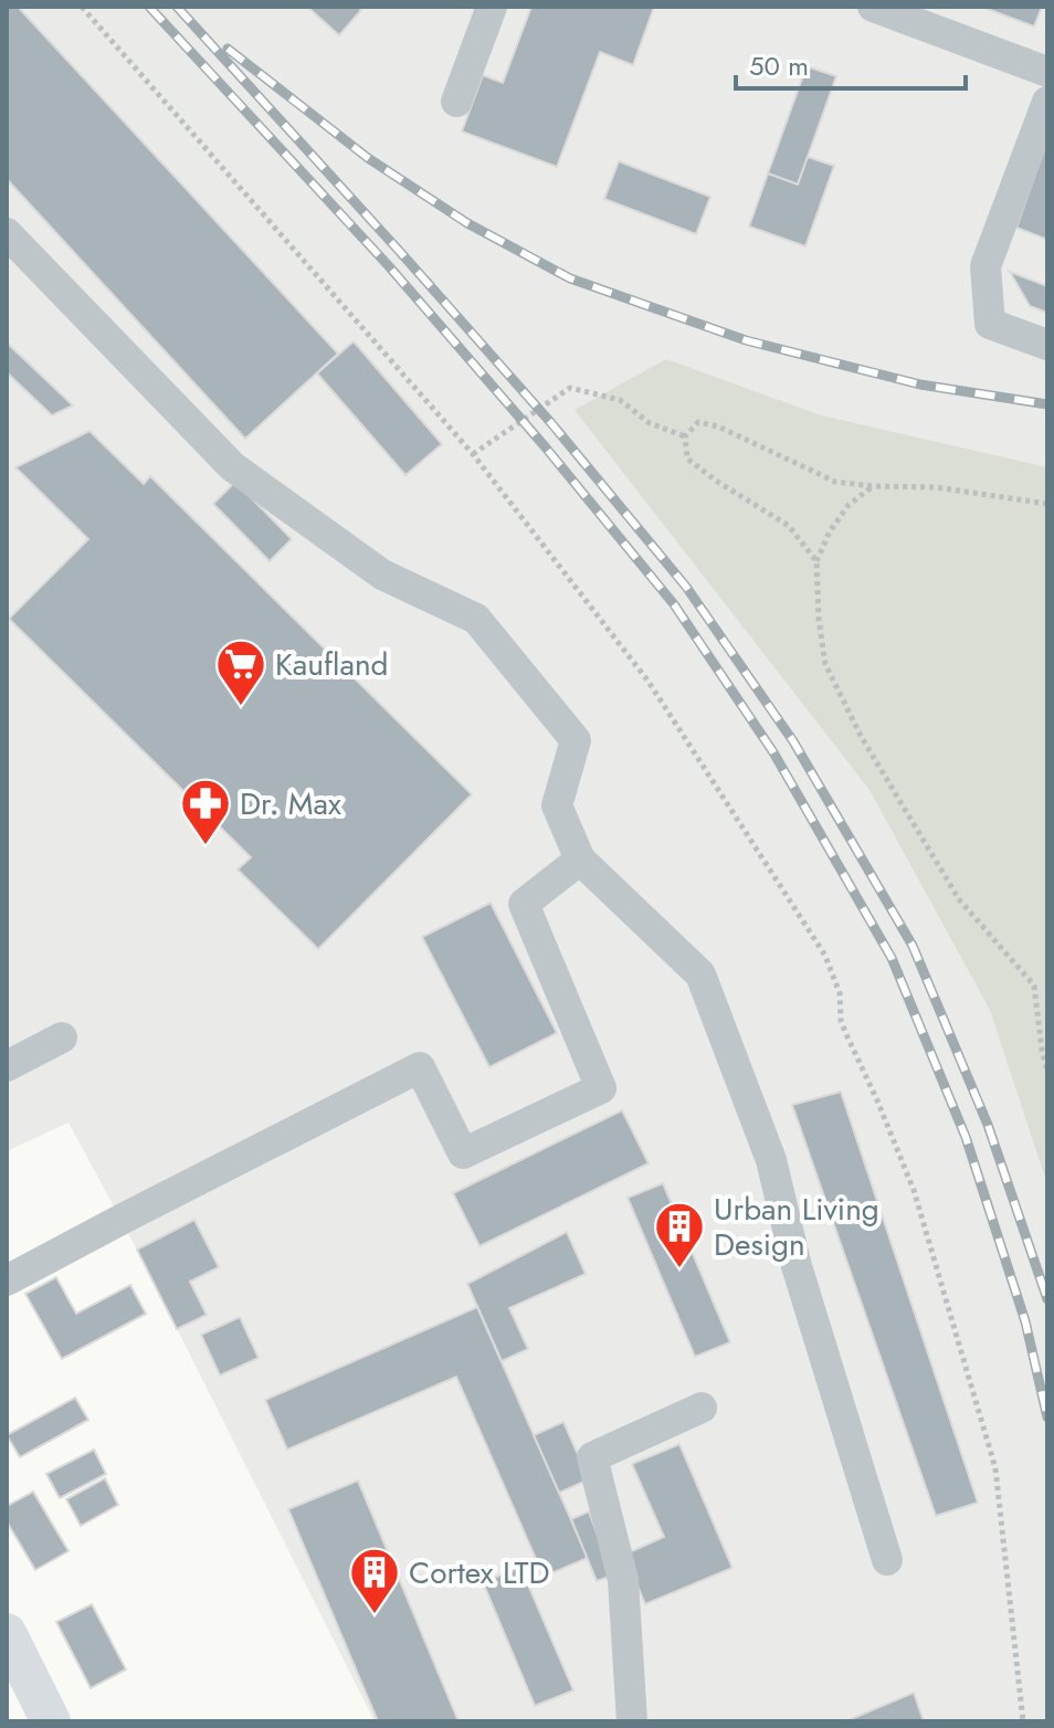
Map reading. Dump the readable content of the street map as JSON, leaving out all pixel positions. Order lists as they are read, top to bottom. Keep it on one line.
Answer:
{"places":{"supermarket":["Kaufland"],"pharmacy":["Dr. Max"],"building":["Urban Living Design","Cortex LTD"]},"scale_bar":"50 m"}
